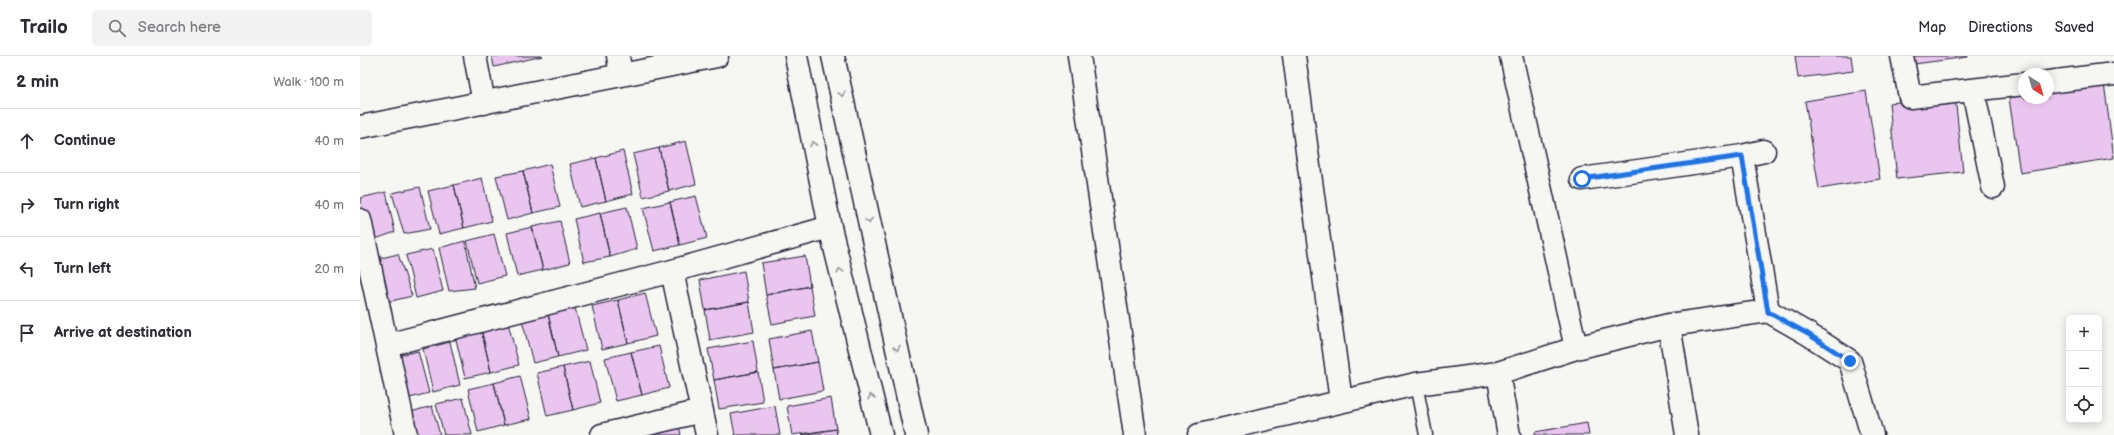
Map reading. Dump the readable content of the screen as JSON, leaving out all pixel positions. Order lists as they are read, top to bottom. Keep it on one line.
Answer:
{"north":"bottom right","page":{"header":"Trailo","search":"Search here","nav":["Map","Directions","Saved"],"heading":["2 min","Walk · 100 m"],"list":[["Continue","40 m"],["Turn right","40 m"],["Turn left","20 m"],"Arrive at destination"],"map_buttons":["+","−"]}}
